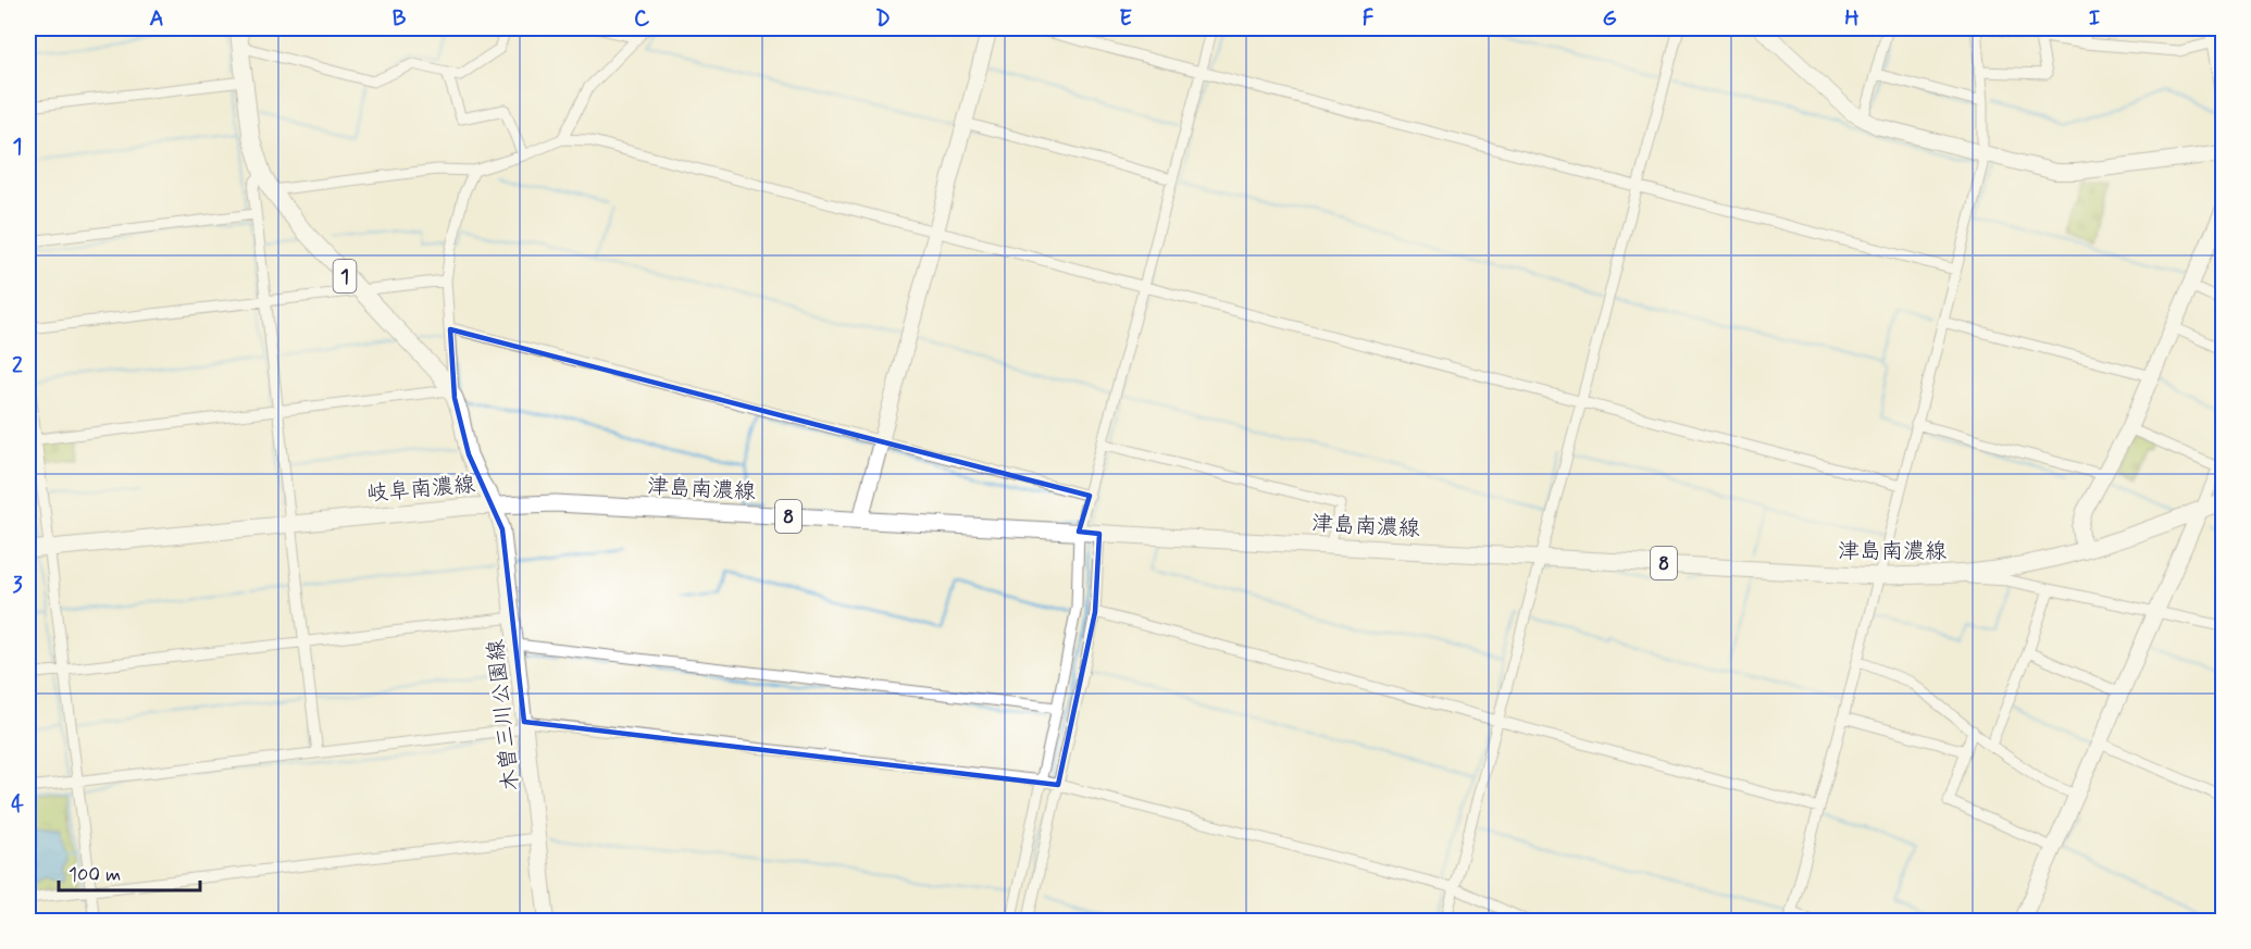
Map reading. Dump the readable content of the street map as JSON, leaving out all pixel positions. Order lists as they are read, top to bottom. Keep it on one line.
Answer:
{"streets":{"main road":["1","岐阜南濃線","津島南濃線","8"],"street":["木曽三川公園線"]},"crossings":[["岐阜南濃線","津島南濃線"],["岐阜南濃線","木曽三川公園線"],["津島南濃線","木曽三川公園線"]],"scale_bar":"100 m","grid":{"columns":["A","B","C","D","E","F","G","H","I"],"rows":["1","2","3","4"]}}
